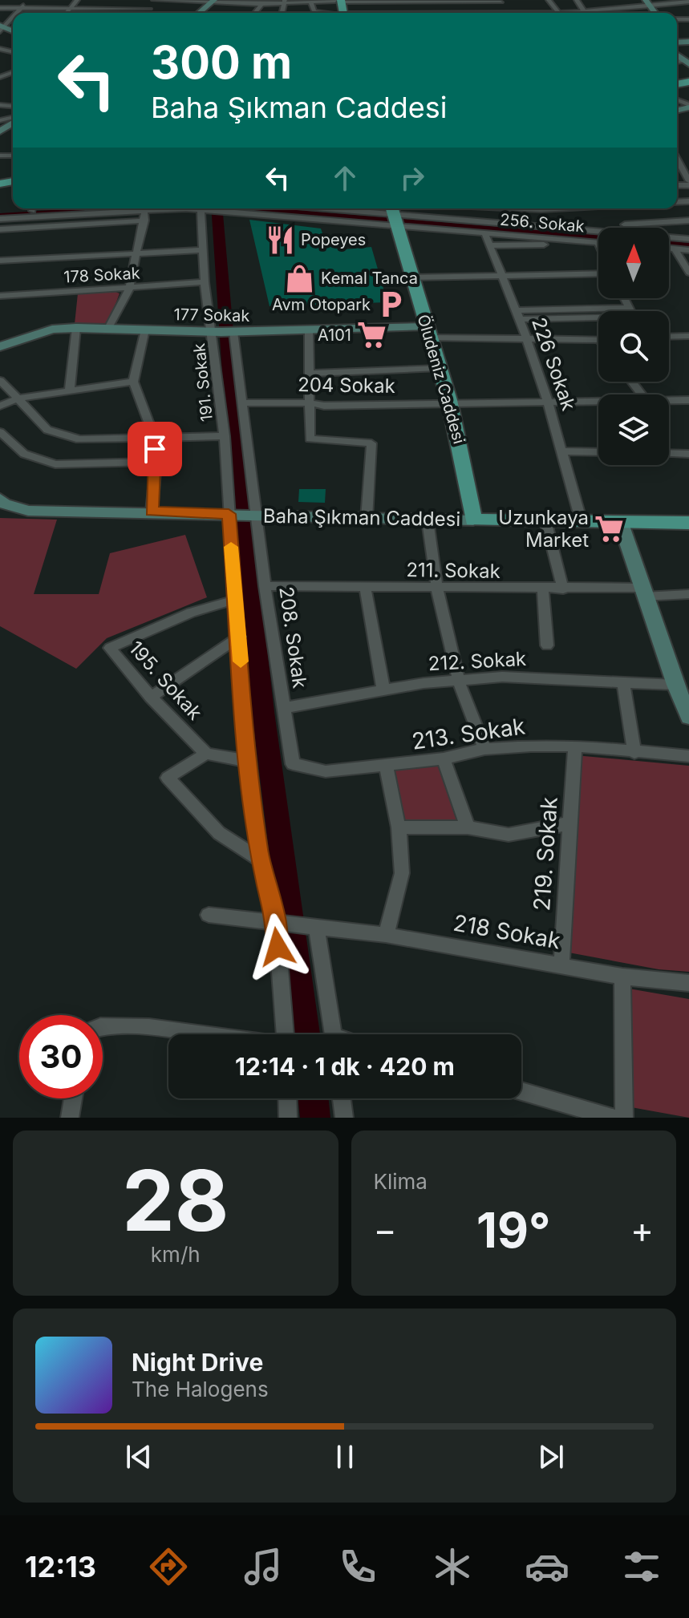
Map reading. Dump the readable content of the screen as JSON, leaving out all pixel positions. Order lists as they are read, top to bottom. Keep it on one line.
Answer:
{"streets":{"main road":["Öludeniz Caddesi","Baha Şıkman Caddesi"],"street":["256. Sokak","178 Sokak","177 Sokak","226 Sokak","191. Sokak","204 Sokak","211. Sokak","208. Sokak","212. Sokak","195. Sokak","213. Sokak","219. Sokak","218 Sokak"]},"crossings":[["256. Sokak","226 Sokak"],["256. Sokak","Öludeniz Caddesi"],["178 Sokak","191. Sokak"],["177 Sokak","Öludeniz Caddesi"],["177 Sokak","191. Sokak"],["177 Sokak","208. Sokak"],["226 Sokak","204 Sokak"],["Öludeniz Caddesi","204 Sokak"],["Öludeniz Caddesi","Baha Şıkman Caddesi"],["191. Sokak","Baha Şıkman Caddesi"],["191. Sokak","208. Sokak"],["191. Sokak","195. Sokak"],["191. Sokak","218 Sokak"],["204 Sokak","208. Sokak"],["Baha Şıkman Caddesi","208. Sokak"],["211. Sokak","208. Sokak"],["208. Sokak","212. Sokak"],["208. Sokak","213. Sokak"],["213. Sokak","219. Sokak"],["219. Sokak","218 Sokak"]],"places":{"restaurant":["Popeyes"],"shop":["Kemal Tanca"],"parking":["Avm Otopark"],"supermarket":["A101","Uzunkaya Market"]},"north":"top","page":{"turn":["300 m","Baha Şıkman Caddesi"],"limit":"30","trip":"12:14 · 1 dk · 420 m","tile":[["28","km/h"],"Klima"],"heat":["−","19°","+"],"song":["Night Drive","The Halogens"],"tabs":"12:13"}}
